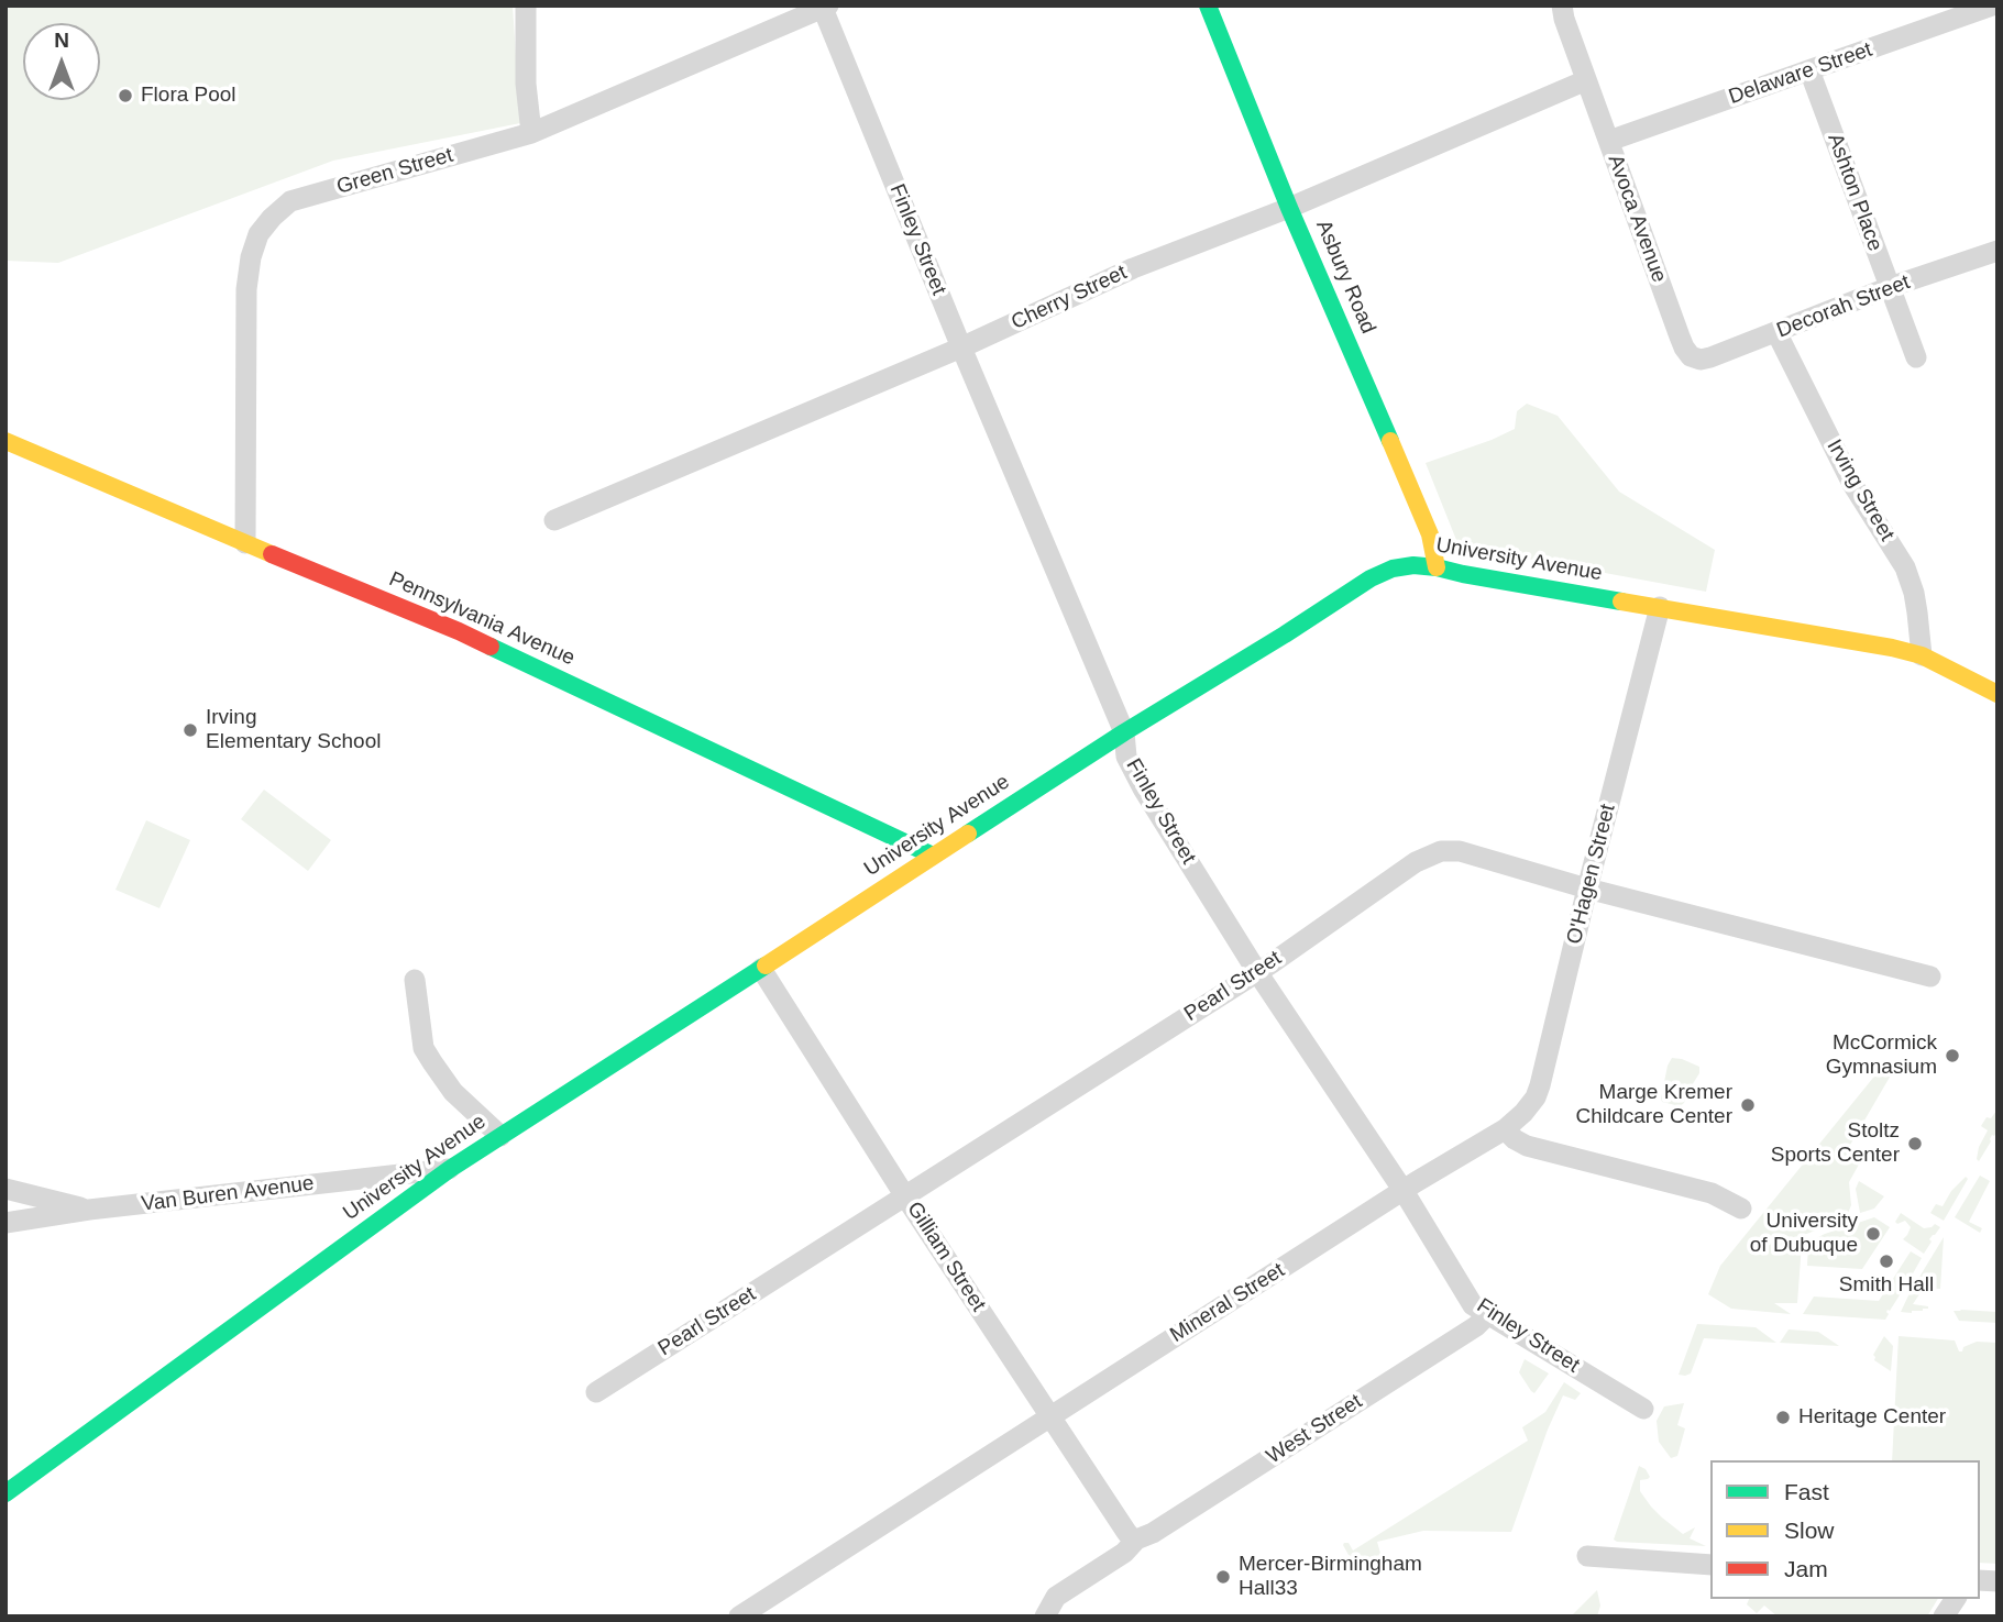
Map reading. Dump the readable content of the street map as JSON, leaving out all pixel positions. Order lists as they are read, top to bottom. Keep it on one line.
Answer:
{"streets":{"main road":["Asbury Road","University Avenue","Pennsylvania Avenue"],"street":["Delaware Street","Green Street","Ashton Place","Avoca Avenue","Finley Street","Cherry Street","Decorah Street","Irving Street","O'Hagen Street","Pearl Street","Van Buren Avenue","Gilliam Street","Mineral Street","West Street"]},"crossings":[["Delaware Street","Ashton Place"],["Delaware Street","Avoca Avenue"],["Green Street","Finley Street"],["Green Street","Pennsylvania Avenue"],["Ashton Place","Decorah Street"],["Avoca Avenue","Cherry Street"],["Avoca Avenue","Decorah Street"],["Finley Street","Cherry Street"],["Finley Street","University Avenue"],["Finley Street","Pearl Street"],["Finley Street","Mineral Street"],["Finley Street","West Street"],["Asbury Road","Cherry Street"],["Asbury Road","University Avenue"],["Decorah Street","Irving Street"],["Irving Street","University Avenue"],["University Avenue","Pennsylvania Avenue"],["University Avenue","O'Hagen Street"],["University Avenue","Van Buren Avenue"],["University Avenue","Gilliam Street"],["O'Hagen Street","Pearl Street"],["O'Hagen Street","Mineral Street"],["Pearl Street","Gilliam Street"],["Gilliam Street","Mineral Street"],["Gilliam Street","West Street"]],"places":["Flora Pool","Irving Elementary School","McCormick Gymnasium","Marge Kremer Childcare Center","Stoltz Sports Center","University of Dubuque","Smith Hall","Heritage Center","Mercer-Birmingham Hall33"],"legend":["Fast","Slow","Jam"],"north":"top"}
